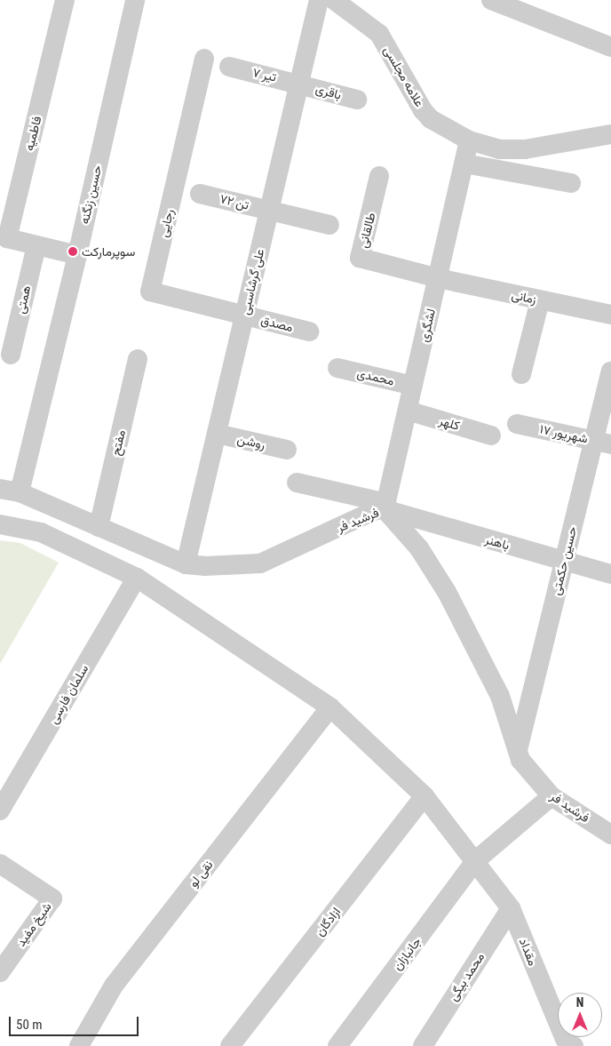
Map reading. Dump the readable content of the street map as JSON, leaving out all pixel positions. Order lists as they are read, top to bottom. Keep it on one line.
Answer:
{"streets":{"street":["۷ تیر","علامه مجلسی","باقری","فاطمیه","حسین زنگنه","۷۲ تن","رجایی","طالقانی","علی گرشاسبی","زمانی","همتی","مصدق","لشگری","محمدی","کلهر","۱۷ شهریور","روشن","مفتح","فرشید فر","باهنر","حسین حکمتی","سلمان فارسی","نقی لو","ازادگان","شیخ مفید","مقداد","جانبازان","محمد بیگی"]},"crossings":[["۷ تیر","باقری"],["۷ تیر","علی گرشاسبی"],["علامه مجلسی","لشگری"],["باقری","علی گرشاسبی"],["فاطمیه","همتی"],["حسین زنگنه","فرشید فر"],["۷۲ تن","علی گرشاسبی"],["رجایی","علی گرشاسبی"],["رجایی","مصدق"],["طالقانی","زمانی"],["طالقانی","لشگری"],["علی گرشاسبی","مصدق"],["علی گرشاسبی","روشن"],["علی گرشاسبی","فرشید فر"],["زمانی","لشگری"],["لشگری","محمدی"],["لشگری","کلهر"],["لشگری","فرشید فر"],["لشگری","باهنر"],["۱۷ شهریور","حسین حکمتی"],["مفتح","فرشید فر"],["فرشید فر","باهنر"],["فرشید فر","حسین حکمتی"],["فرشید فر","جانبازان"],["باهنر","حسین حکمتی"],["مقداد","جانبازان"],["مقداد","محمد بیگی"]],"places":["سوپرمارکت"],"scale_bar":"50 m","north":"top"}
